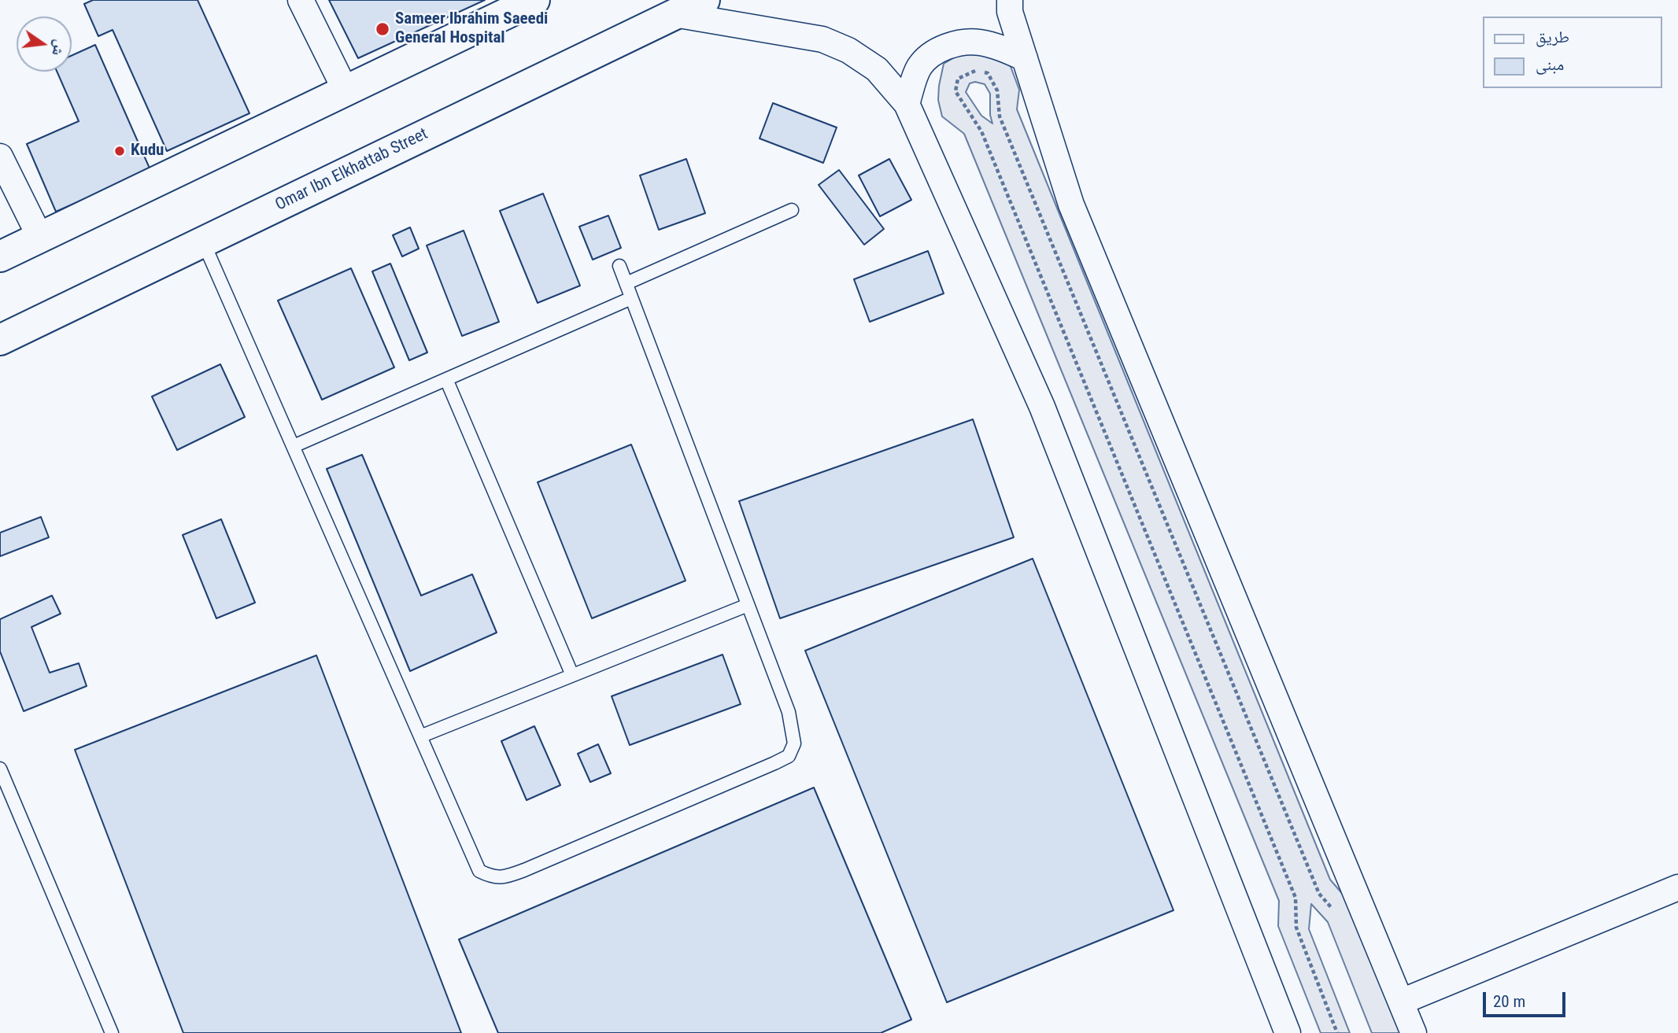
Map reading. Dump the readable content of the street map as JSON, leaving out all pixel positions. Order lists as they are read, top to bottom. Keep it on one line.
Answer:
{"streets":{"street":["Omar Ibn Elkhattab Street"]},"places":["Sameer Ibrahim Saeedi General Hospital","Kudu"],"legend":["طريق","مبنى"],"scale_bar":"20 m","north":"right"}
